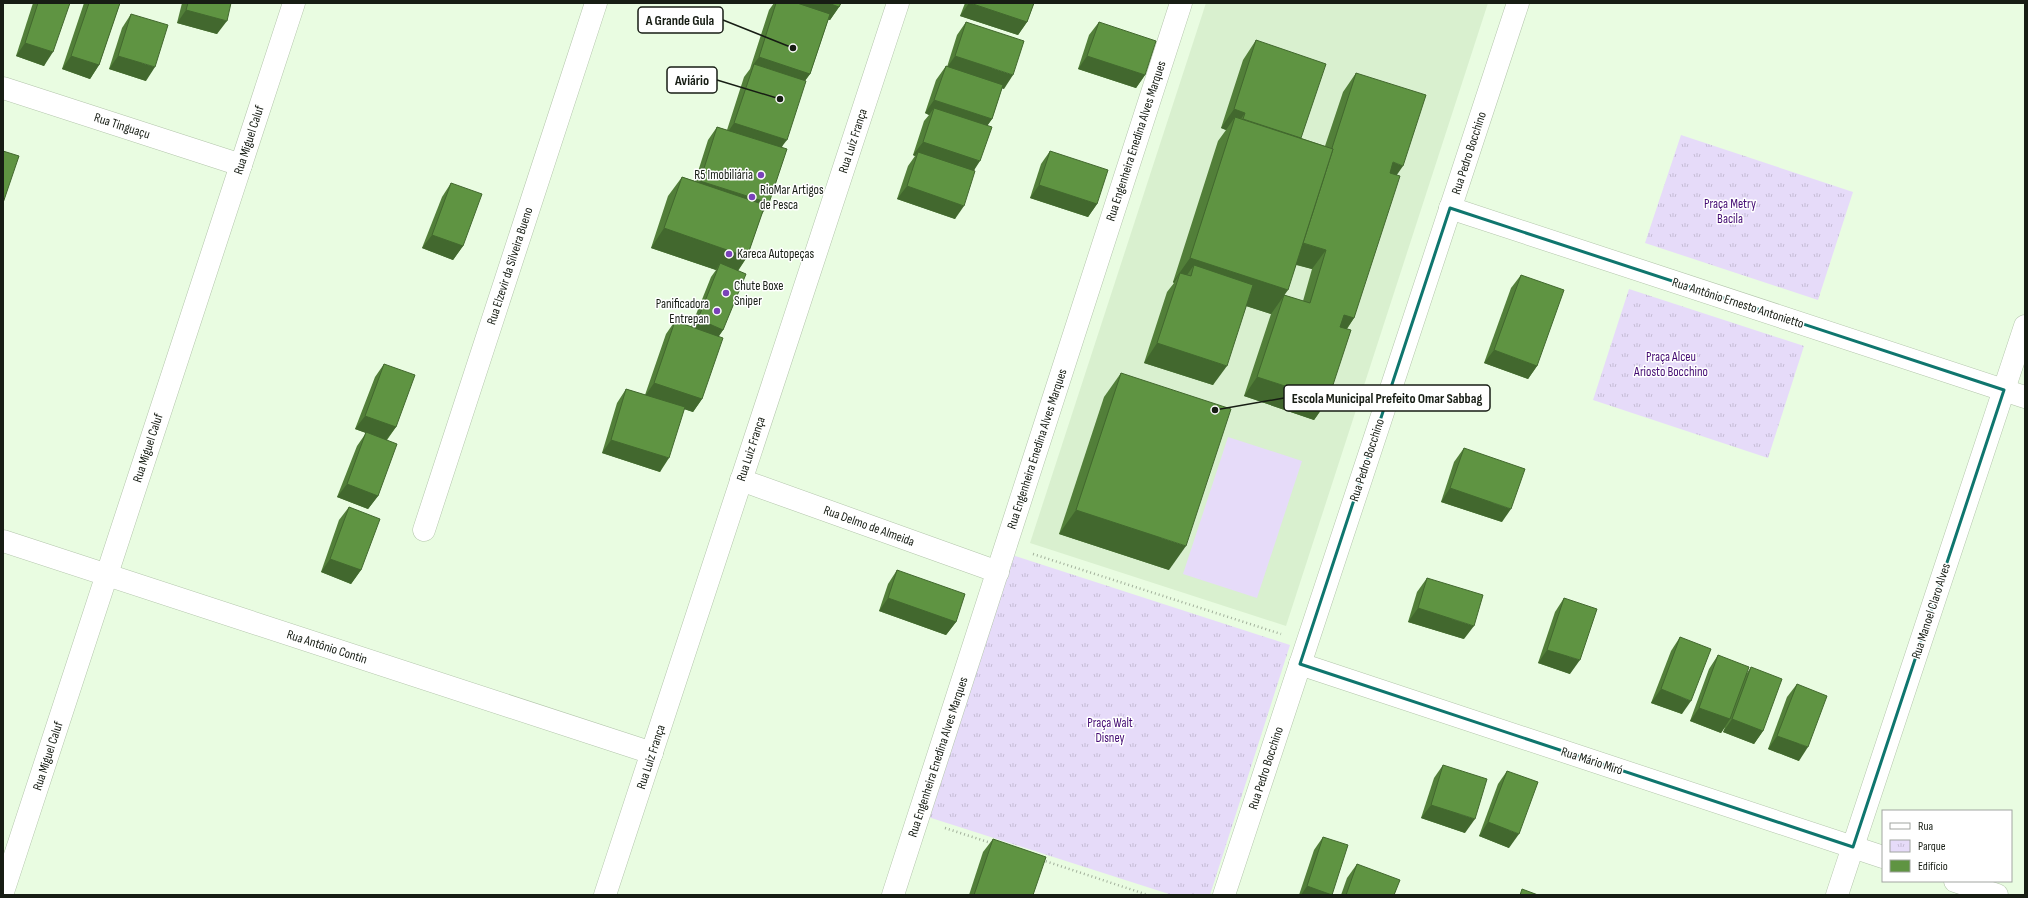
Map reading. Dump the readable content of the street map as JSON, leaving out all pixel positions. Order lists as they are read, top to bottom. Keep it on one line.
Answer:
{"streets":{"street":["Rua Tinguaçu","Rua Miguel Caluf","Rua Luiz França","Rua Engenheira Enedina Alves Marques","Rua Pedro Bocchino","Rua Elzevir da Silveira Bueno","Rua Antônio Ernesto Antonietto","Rua Delmo de Almeida","Rua Manoel Claro Alves","Rua Antônio Contin","Rua Mário Miró"]},"crossings":[["Rua Tinguaçu","Rua Miguel Caluf"],["Rua Miguel Caluf","Rua Antônio Contin"],["Rua Luiz França","Rua Delmo de Almeida"],["Rua Luiz França","Rua Antônio Contin"],["Rua Engenheira Enedina Alves Marques","Rua Delmo de Almeida"],["Rua Pedro Bocchino","Rua Antônio Ernesto Antonietto"],["Rua Pedro Bocchino","Rua Mário Miró"],["Rua Antônio Ernesto Antonietto","Rua Manoel Claro Alves"],["Rua Manoel Claro Alves","Rua Mário Miró"]],"parks":["Praça Metry Bacila","Praça Alceu Ariosto Bocchino","Praça Walt Disney"],"places":["A Grande Gula","Aviário","R5 Imobiliária","RioMar Artigos de Pesca","Kareca Autopeças","Chute Boxe Sniper","Panificadora Entrepan","Escola Municipal Prefeito Omar Sabbag"],"legend":["Rua","Parque","Edifício"]}
